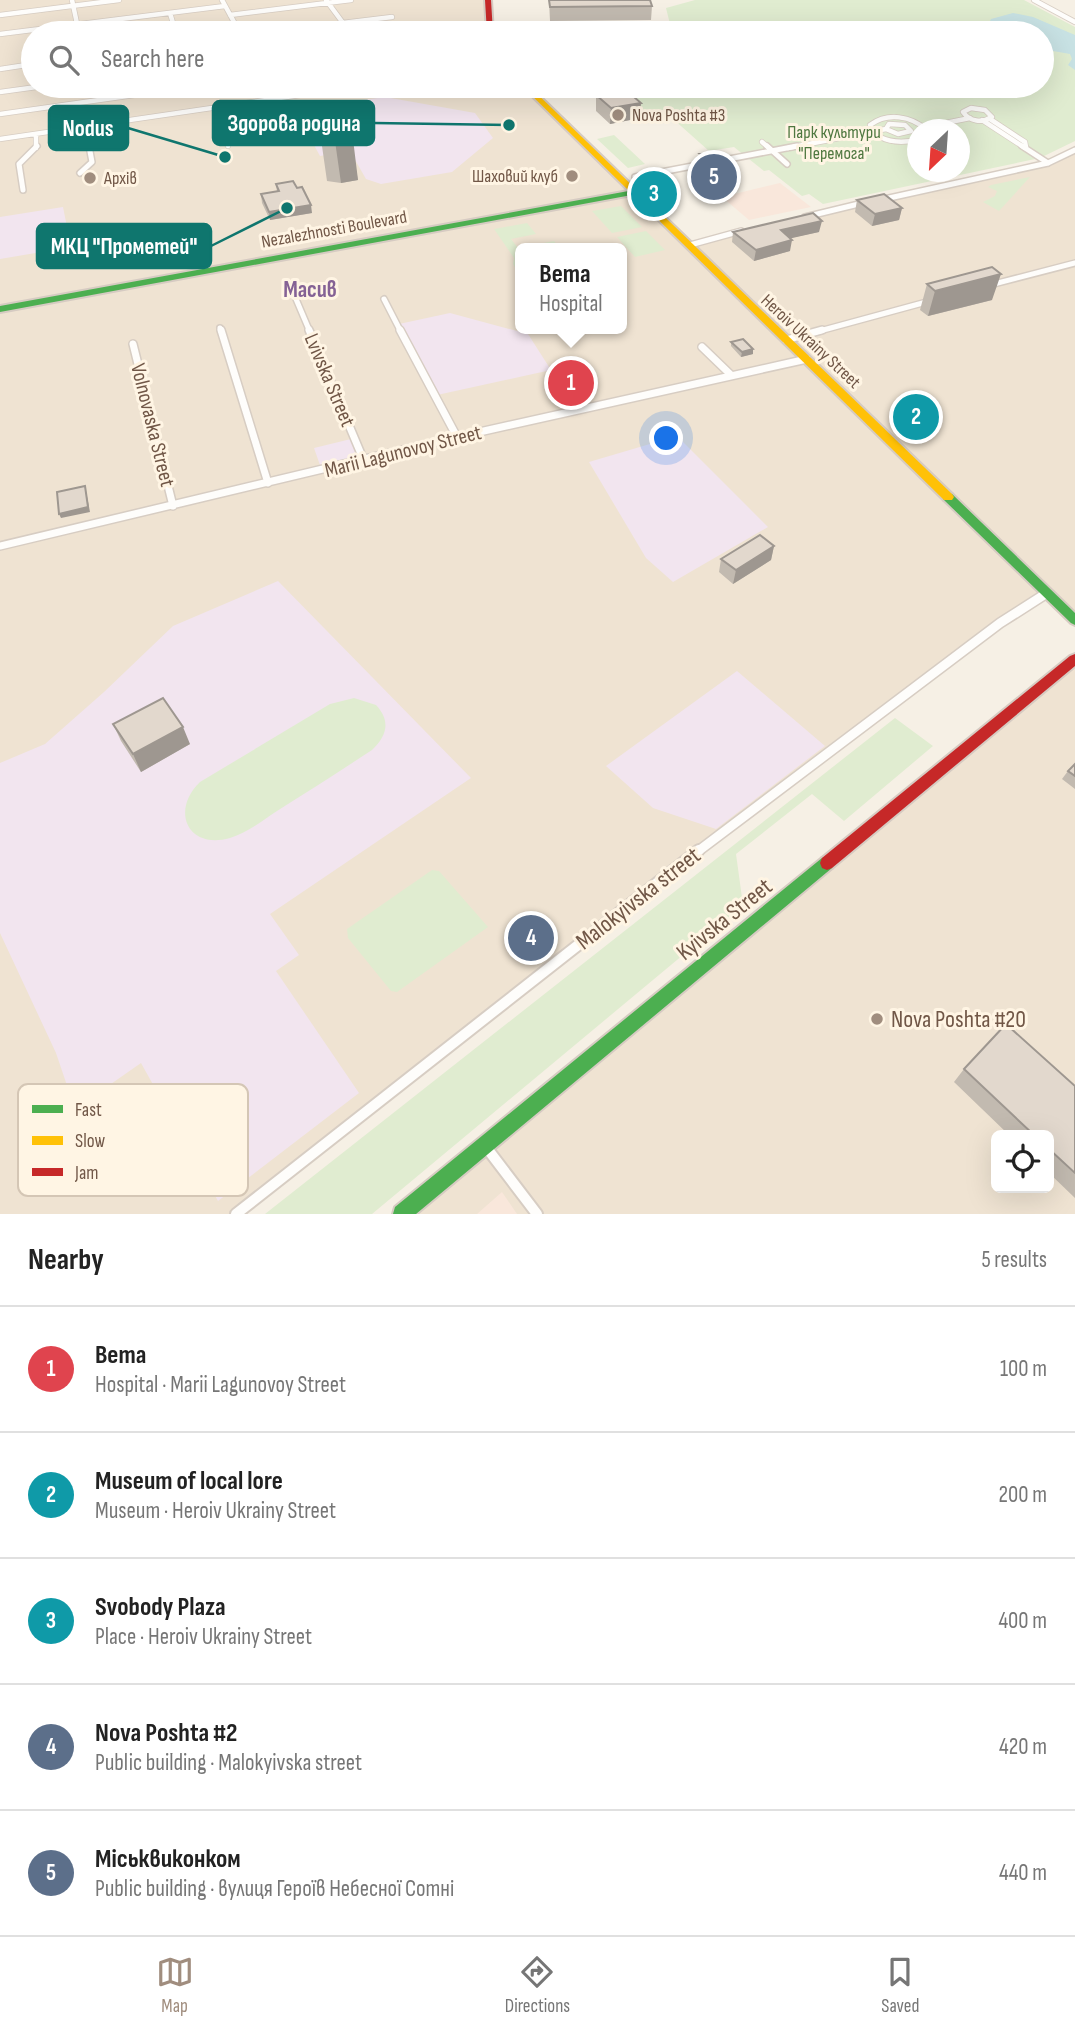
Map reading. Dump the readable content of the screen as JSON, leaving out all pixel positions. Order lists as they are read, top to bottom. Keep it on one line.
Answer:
{"streets":{"main road":["Nezalezhnosti Boulevard","Heroiv Ukrainy Street","Kyivska Street"],"street":["Lvivska Street","Volnovaska Street","Marii Lagunovoy Street","Malokyivska street"]},"crossings":[["Nezalezhnosti Boulevard","Heroiv Ukrainy Street"],["Heroiv Ukrainy Street","Marii Lagunovoy Street"],["Heroiv Ukrainy Street","Malokyivska street"],["Lvivska Street","Marii Lagunovoy Street"],["Volnovaska Street","Marii Lagunovoy Street"]],"districts":["Масив"],"parks":["Парк культури \"Перемога\""],"places":["Nova Poshta #3","Здорова родина","Nodus","Шаховий клуб","Архів","МКЦ \"Прометей\"","Nova Poshta #20"],"legend":["Fast","Slow","Jam"],"north":"bottom left","page":{"search":"Search here","pins":["5","3","1","2","4"],"popup":["Вета","Hospital"],"heading":["Nearby","5 results"],"list":[{"mark":"1","name":"Вета","note":"Hospital · Marii Lagunovoy Street","value":"100 m"},{"mark":"2","name":"Museum of local lore","note":"Museum · Heroiv Ukrainy Street","value":"200 m"},{"mark":"3","name":"Svobody Plaza","note":"Place · Heroiv Ukrainy Street","value":"400 m"},{"mark":"4","name":"Nova Poshta #2","note":"Public building · Malokyivska street","value":"420 m"},{"mark":"5","name":"Міськвиконком","note":"Public building · вулиця Героїв Небесної Сотні","value":"440 m"}],"nav":["Map","Directions","Saved"]}}
